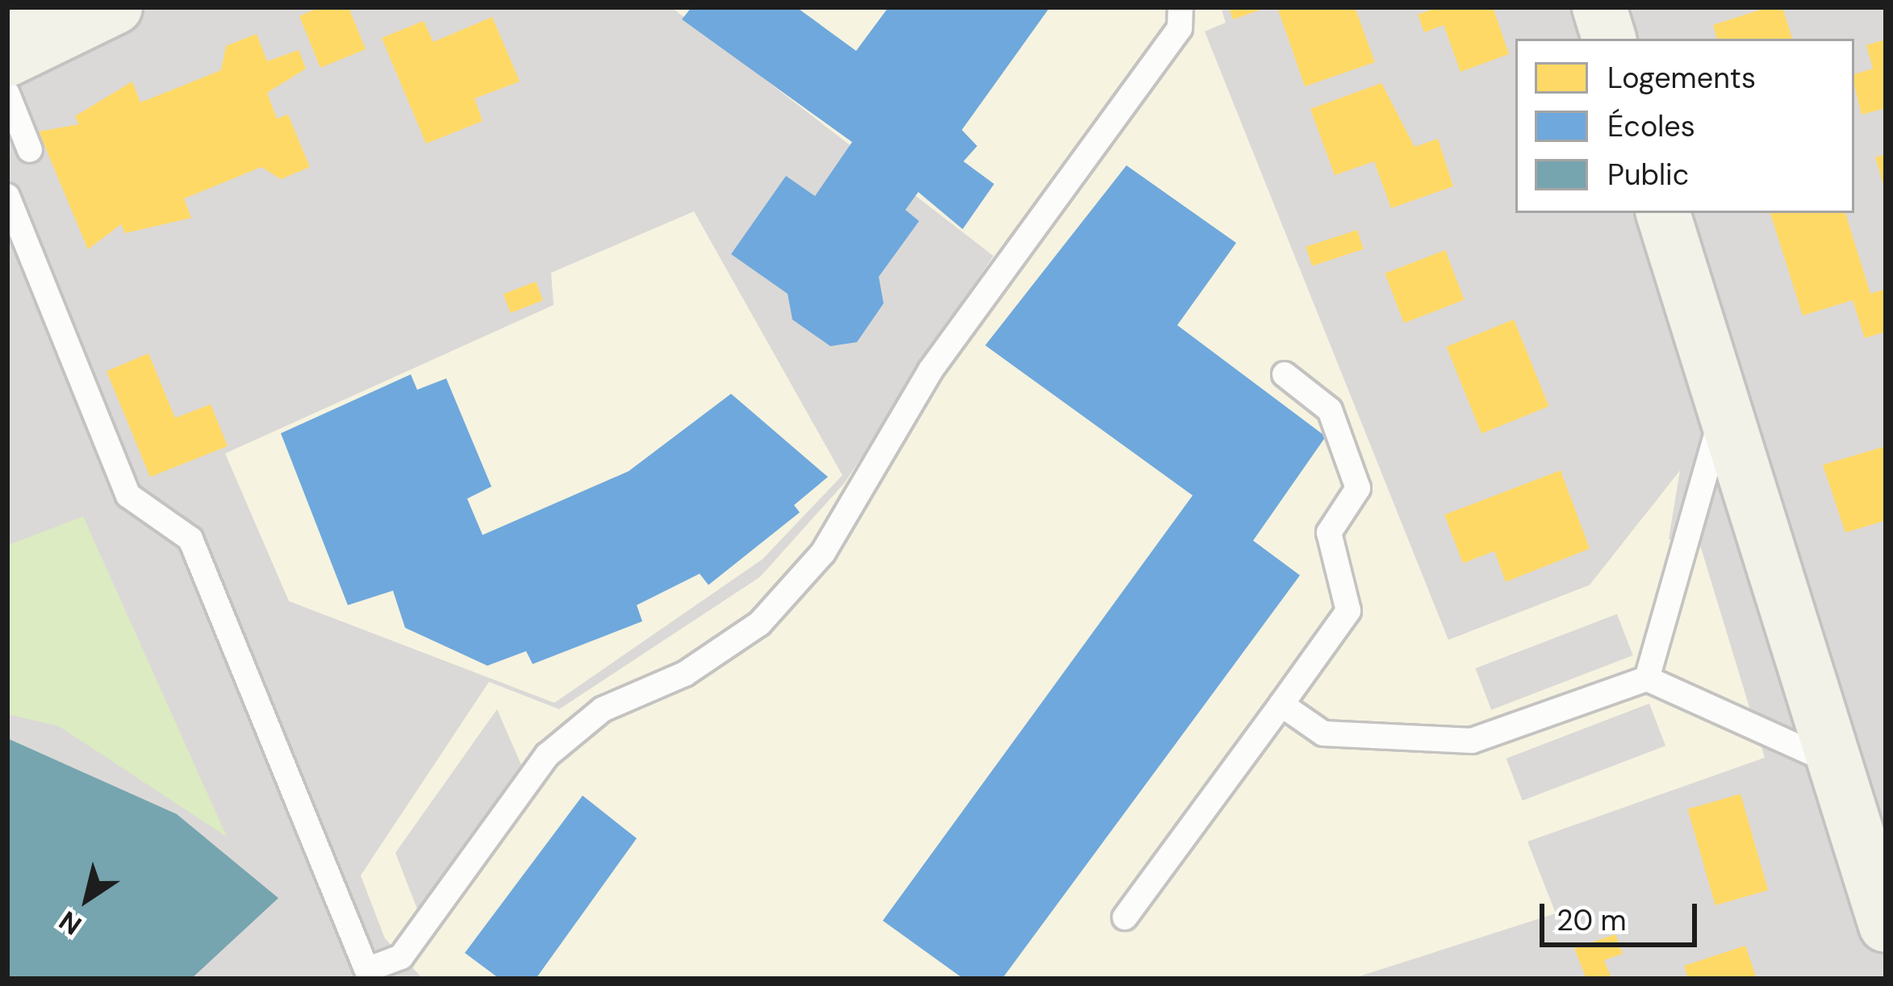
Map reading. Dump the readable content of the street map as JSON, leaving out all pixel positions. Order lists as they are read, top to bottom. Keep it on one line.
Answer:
{"legend":["Logements","Écoles","Public"],"scale_bar":"20 m","north":"bottom left"}
